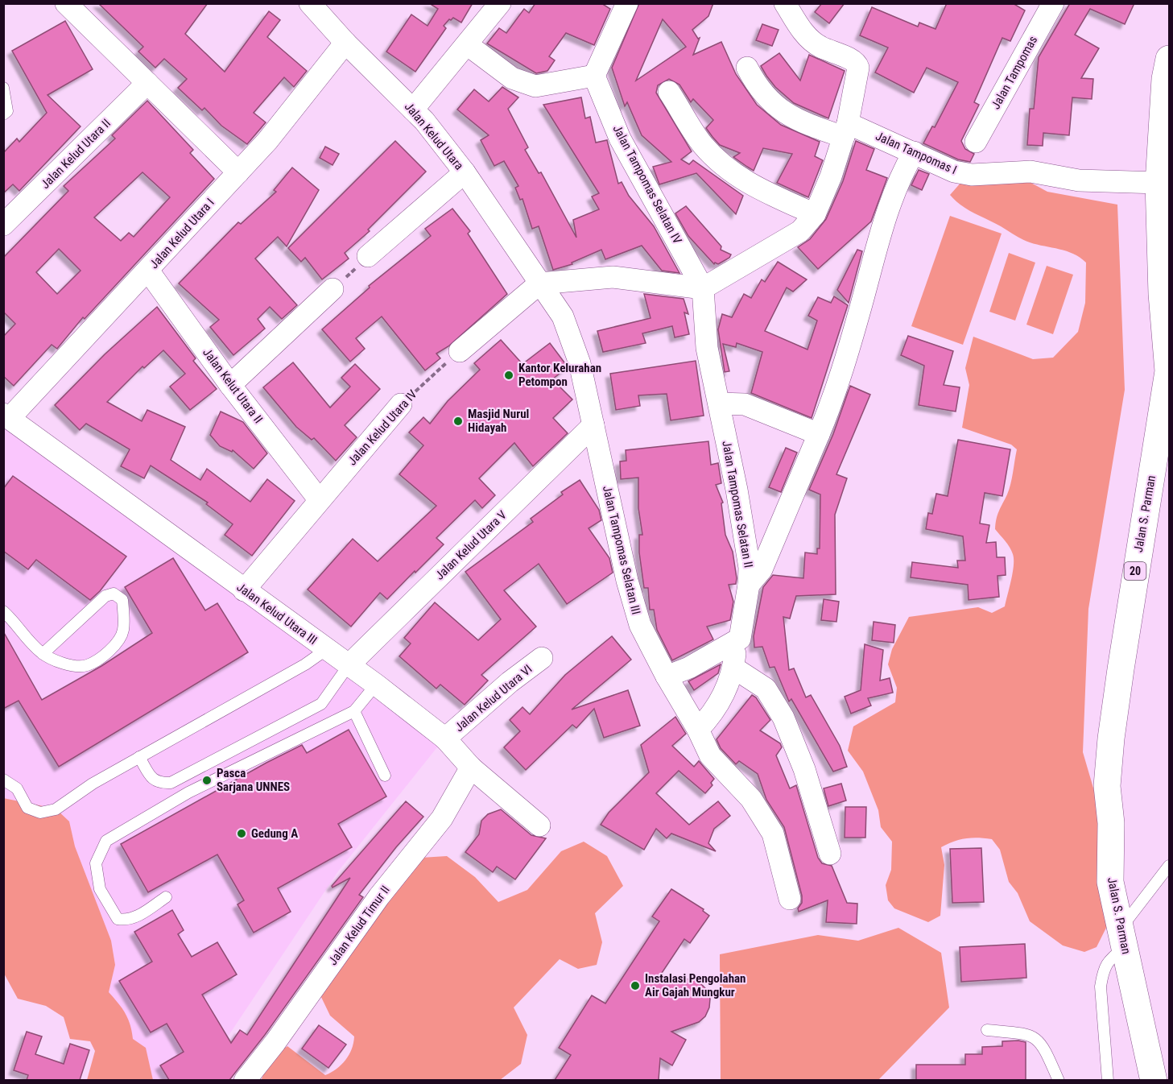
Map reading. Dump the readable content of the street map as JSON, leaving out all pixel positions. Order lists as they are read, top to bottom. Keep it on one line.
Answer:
{"streets":{"highway":["Jalan S. Parman","20"],"street":["Jalan Tampomas","Jalan Kelud Utara","Jalan Tampomas I","Jalan Kelud Utara II","Jalan Tampomas Selatan IV","Jalan Kelud Utara I","Jalan Kelut Utara II","Jalan Kelud Utara IV","Jalan Tampomas Selatan II","Jalan Kelud Utara V","Jalan Tampomas Selatan III","Jalan Kelud Utara III","Jalan Kelud Utara VI","Jalan Kelud Timur II"]},"crossings":[["Jalan Kelud Utara","Jalan Kelud Utara I"],["Jalan Kelud Utara","Jalan Tampomas Selatan III"],["Jalan Tampomas I","Jalan S. Parman"],["Jalan Tampomas Selatan IV","Jalan Tampomas Selatan II"],["Jalan Kelud Utara I","Jalan Kelut Utara II"],["Jalan Kelud Utara I","Jalan Kelud Utara III"],["Jalan Kelut Utara II","Jalan Kelud Utara IV"],["Jalan Kelud Utara IV","Jalan Kelud Utara III"],["Jalan Tampomas Selatan II","Jalan Tampomas Selatan III"],["Jalan Kelud Utara V","Jalan Tampomas Selatan III"],["Jalan Kelud Utara V","Jalan Kelud Utara III"],["Jalan Kelud Utara III","Jalan Kelud Utara VI"],["Jalan Kelud Utara III","Jalan Kelud Timur II"]],"places":["Kantor Kelurahan Petompon","Masjid Nurul Hidayah","Pasca Sarjana UNNES","Gedung A","Instalasi Pengolahan Air Gajah Mungkur"]}
